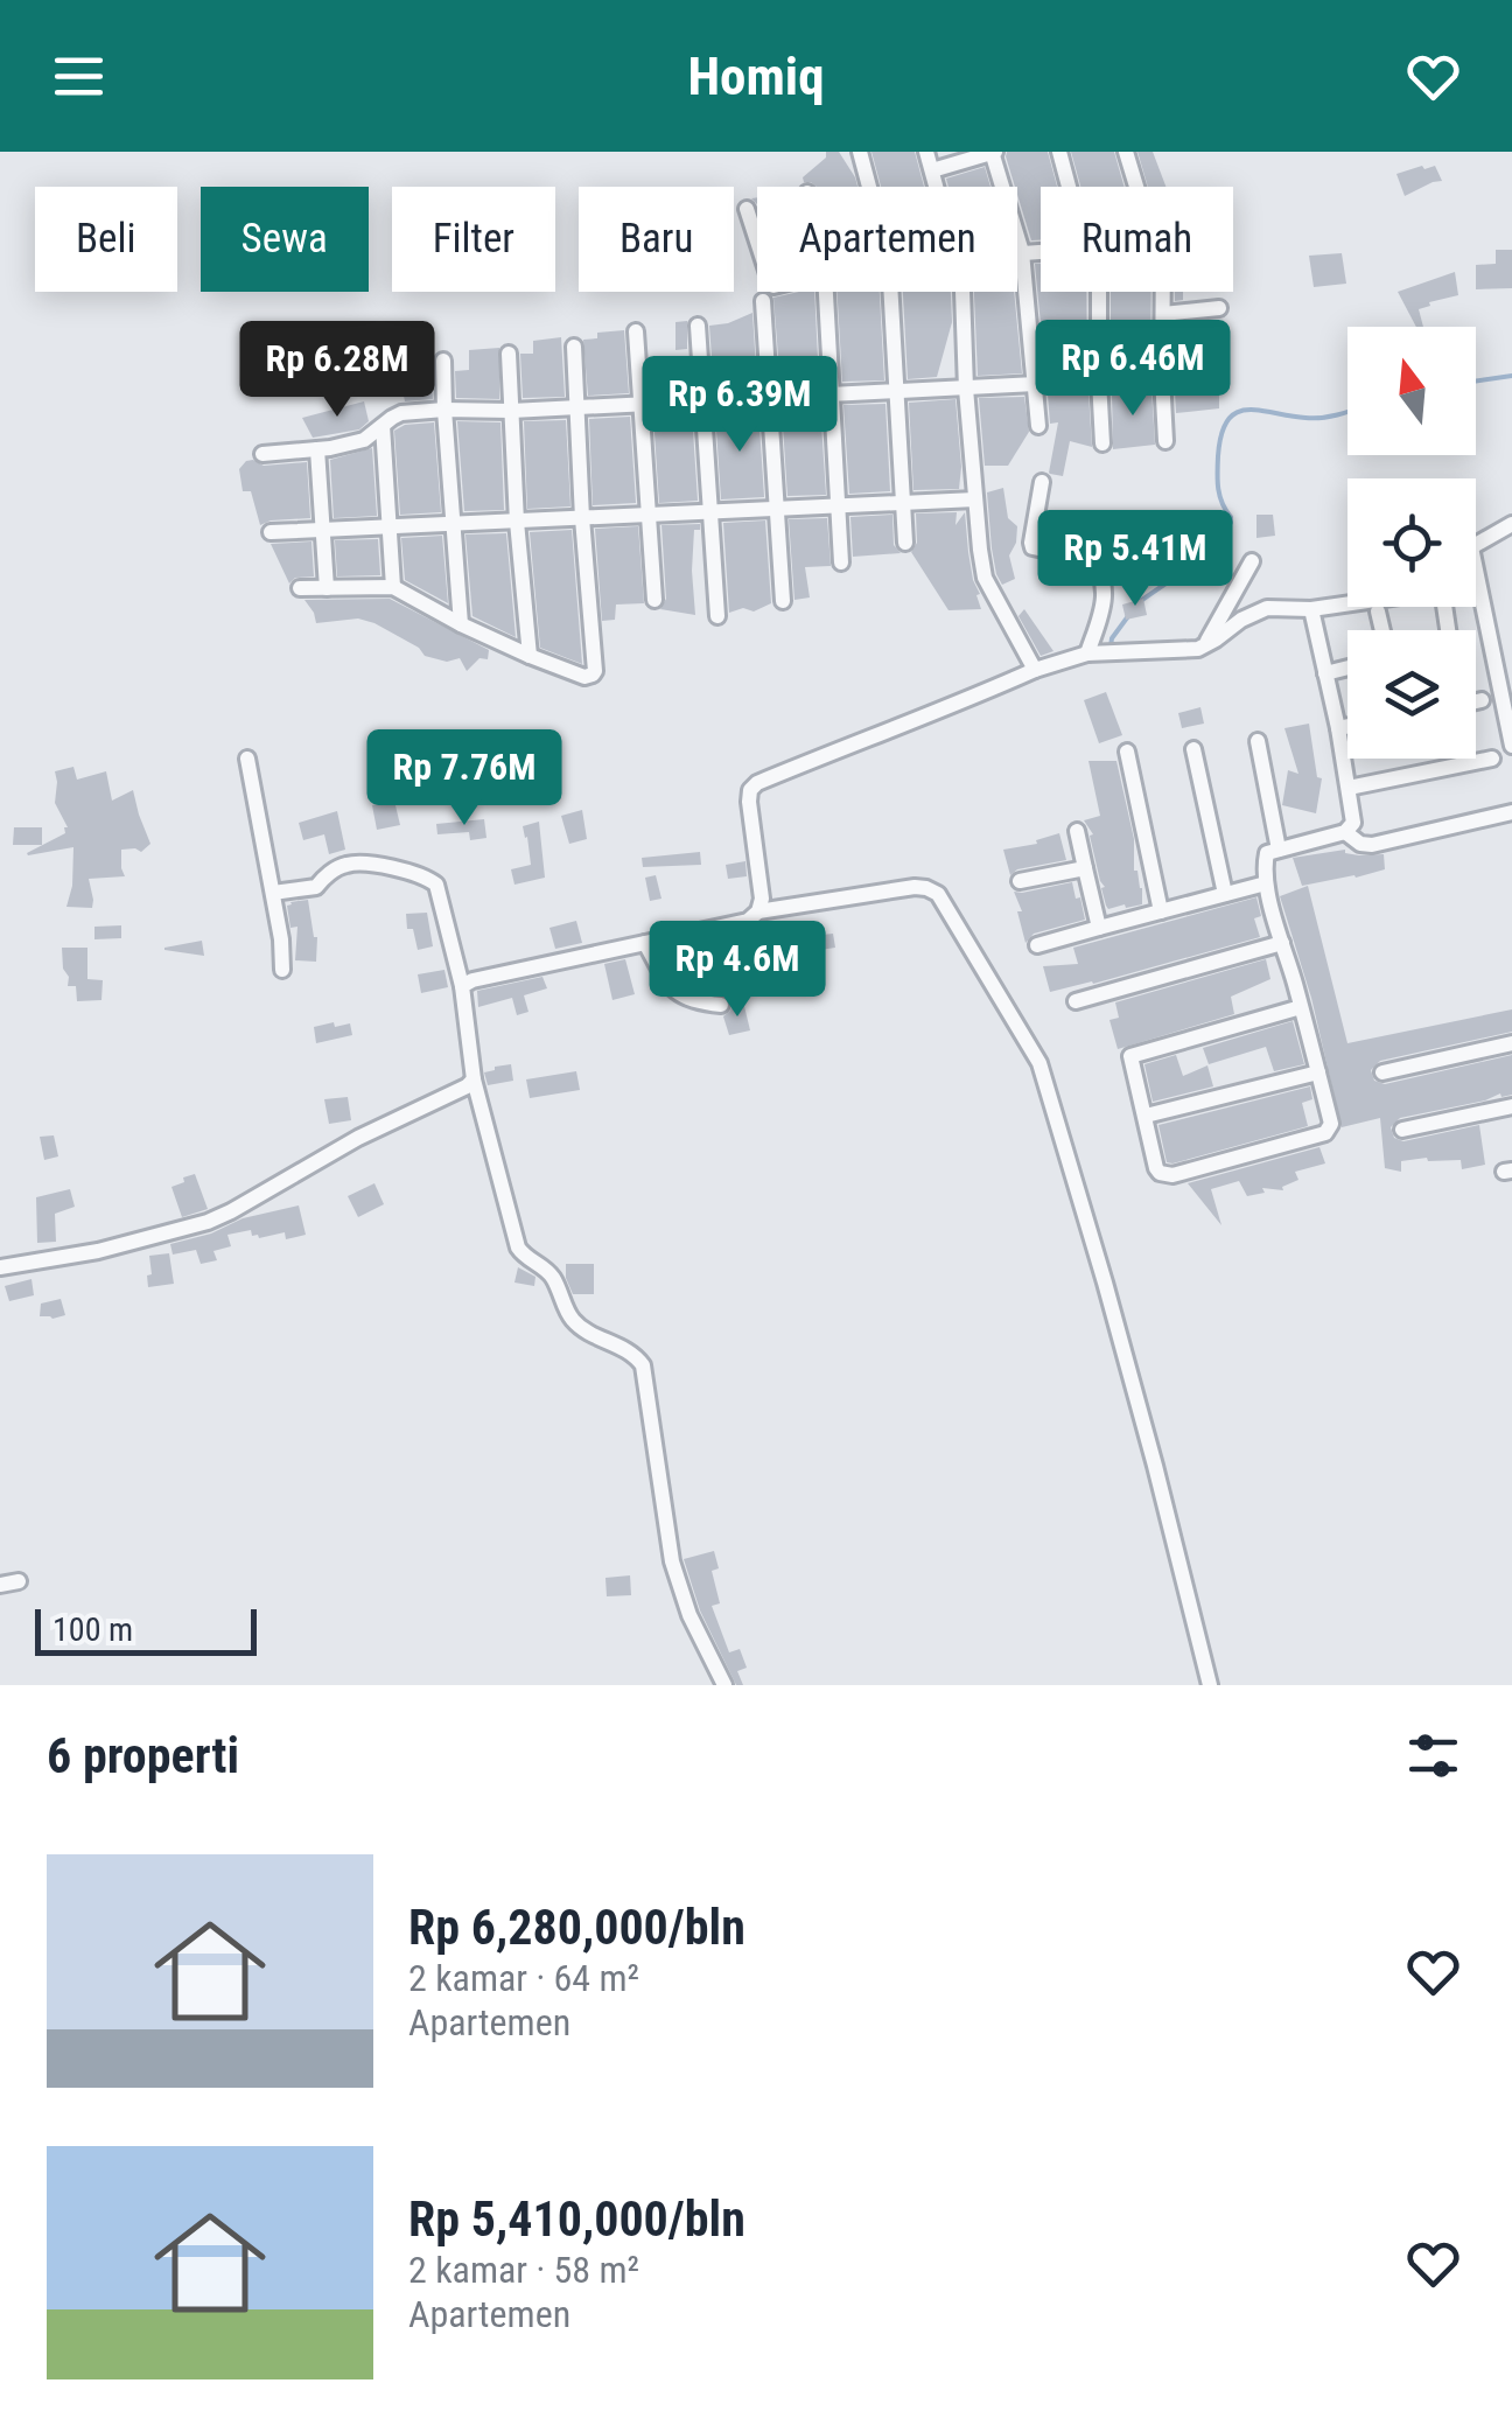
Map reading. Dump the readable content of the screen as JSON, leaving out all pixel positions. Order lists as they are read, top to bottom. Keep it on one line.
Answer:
{"scale_bar":"100 m","north":"top","page":{"header":"Homiq","chip":["Beli","Sewa","Filter","Baru","Apartemen","Rumah"],"price":["Rp 6.46M","Rp 6.28M","Rp 6.39M","Rp 5.41M","Rp 7.76M","Rp 4.6M"],"scale":"100 m","heading":"6 properti","list":[{"name":"Rp 6,280,000/bln","note":"2 kamar · 64 m² · Apartemen"},{"name":"Rp 5,410,000/bln","note":"2 kamar · 58 m² · Apartemen"}]}}
